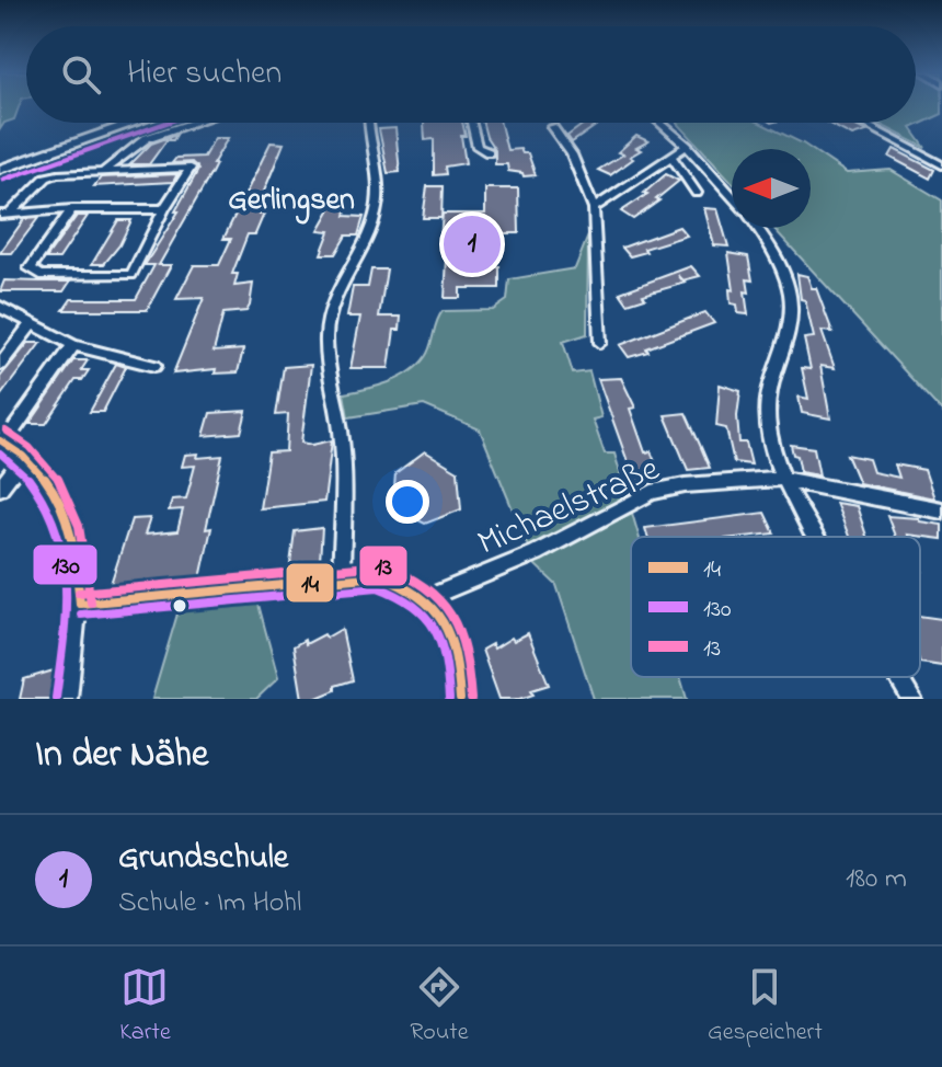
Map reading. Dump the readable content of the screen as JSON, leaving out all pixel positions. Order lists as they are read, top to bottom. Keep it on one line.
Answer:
{"streets":{"street":["Michaelstraße"]},"districts":["Gerlingsen"],"lines":["transit line 130","transit line 13","transit line 14"],"legend":["14","130","13"],"north":"left","page":{"search":"Hier suchen","pins":"1","heading":"In der Nähe","list":[{"mark":"1","name":"Grundschule","note":"Schule · Im Hohl","value":"180 m"}],"nav":["Karte","Route","Gespeichert"]}}
